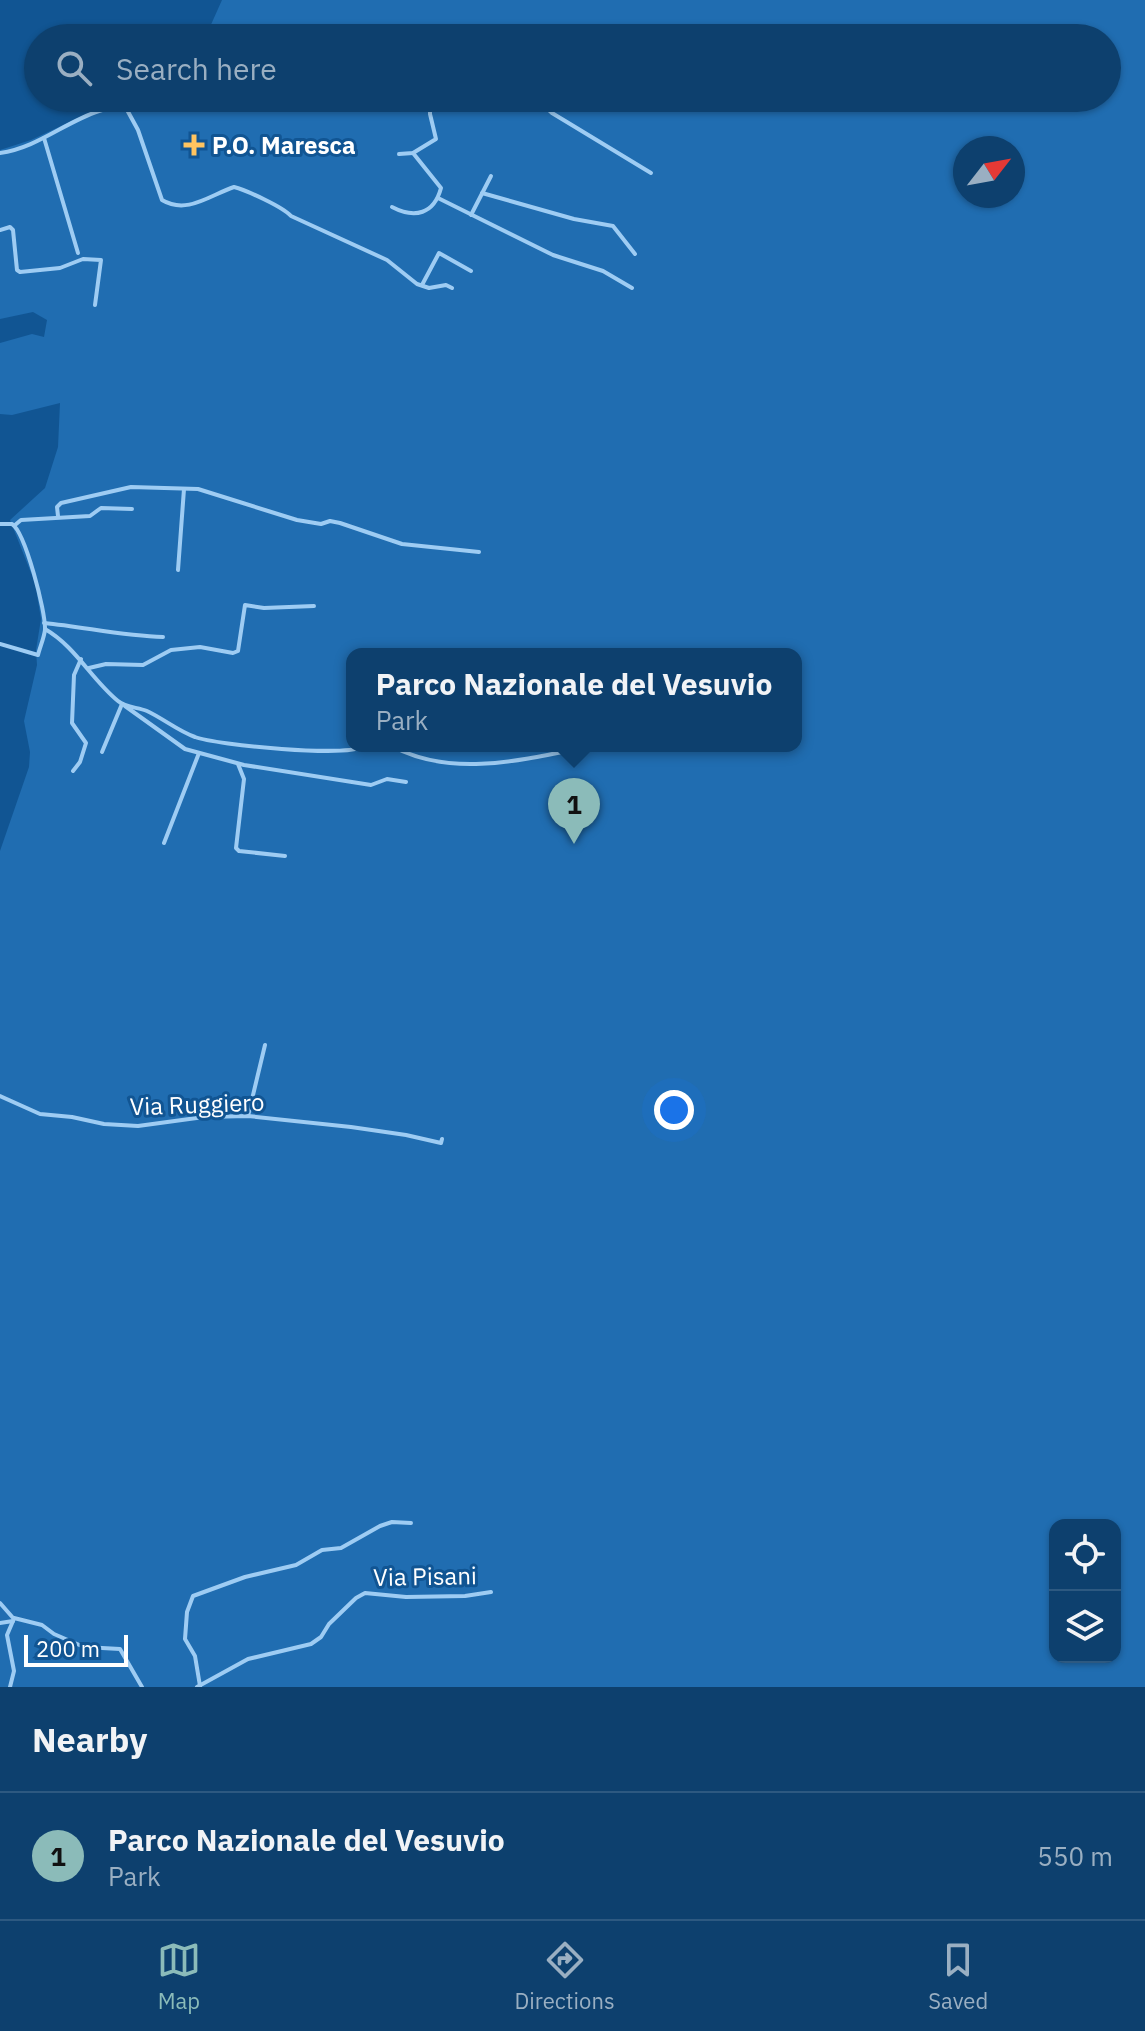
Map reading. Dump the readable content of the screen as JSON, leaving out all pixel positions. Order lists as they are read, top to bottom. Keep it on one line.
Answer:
{"streets":{"street":["Via Ruggiero","Via Pisani"]},"places":{"health":["P.O. Maresca"]},"scale_bar":"200 m","north":"top right","page":{"search":"Search here","popup":["Parco Nazionale del Vesuvio","Park"],"pins":"1","scale":"200 m","heading":"Nearby","list":[{"mark":"1","name":"Parco Nazionale del Vesuvio","note":"Park","value":"550 m"}],"nav":["Map","Directions","Saved"]}}
